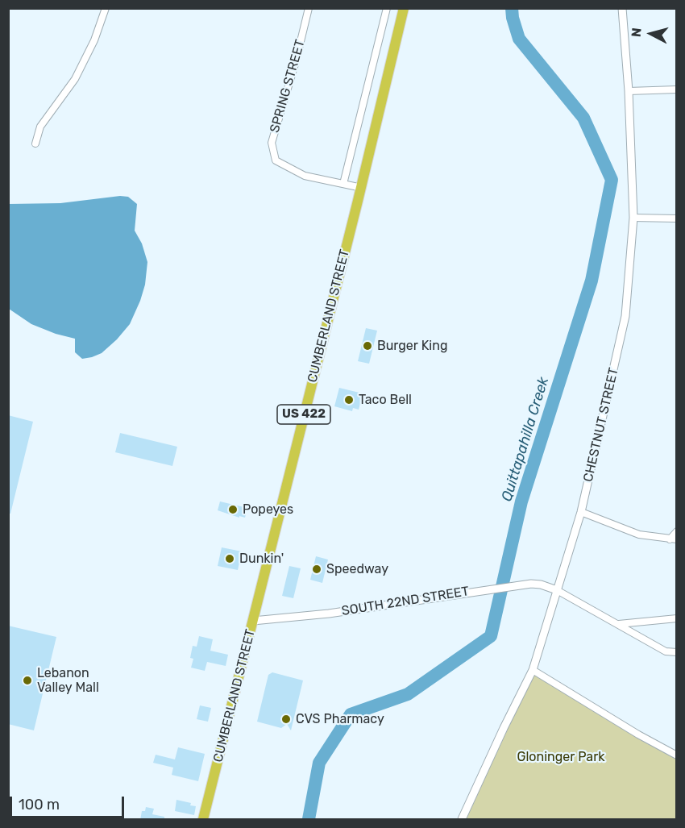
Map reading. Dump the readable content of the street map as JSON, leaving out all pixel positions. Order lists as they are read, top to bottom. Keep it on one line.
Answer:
{"streets":{"highway":["CUMBERLAND STREET","US 422"],"street":["SPRING STREET","CHESTNUT STREET","SOUTH 22ND STREET"]},"crossings":[["SPRING STREET","CUMBERLAND STREET"],["CUMBERLAND STREET","SOUTH 22ND STREET"],["CHESTNUT STREET","SOUTH 22ND STREET"]],"water":["Quittapahilla Creek"],"parks":["Gloninger Park"],"places":["Burger King","Taco Bell","Popeyes","Dunkin'","Speedway","Lebanon Valley Mall","CVS Pharmacy"],"scale_bar":"100 m","north":"left"}
